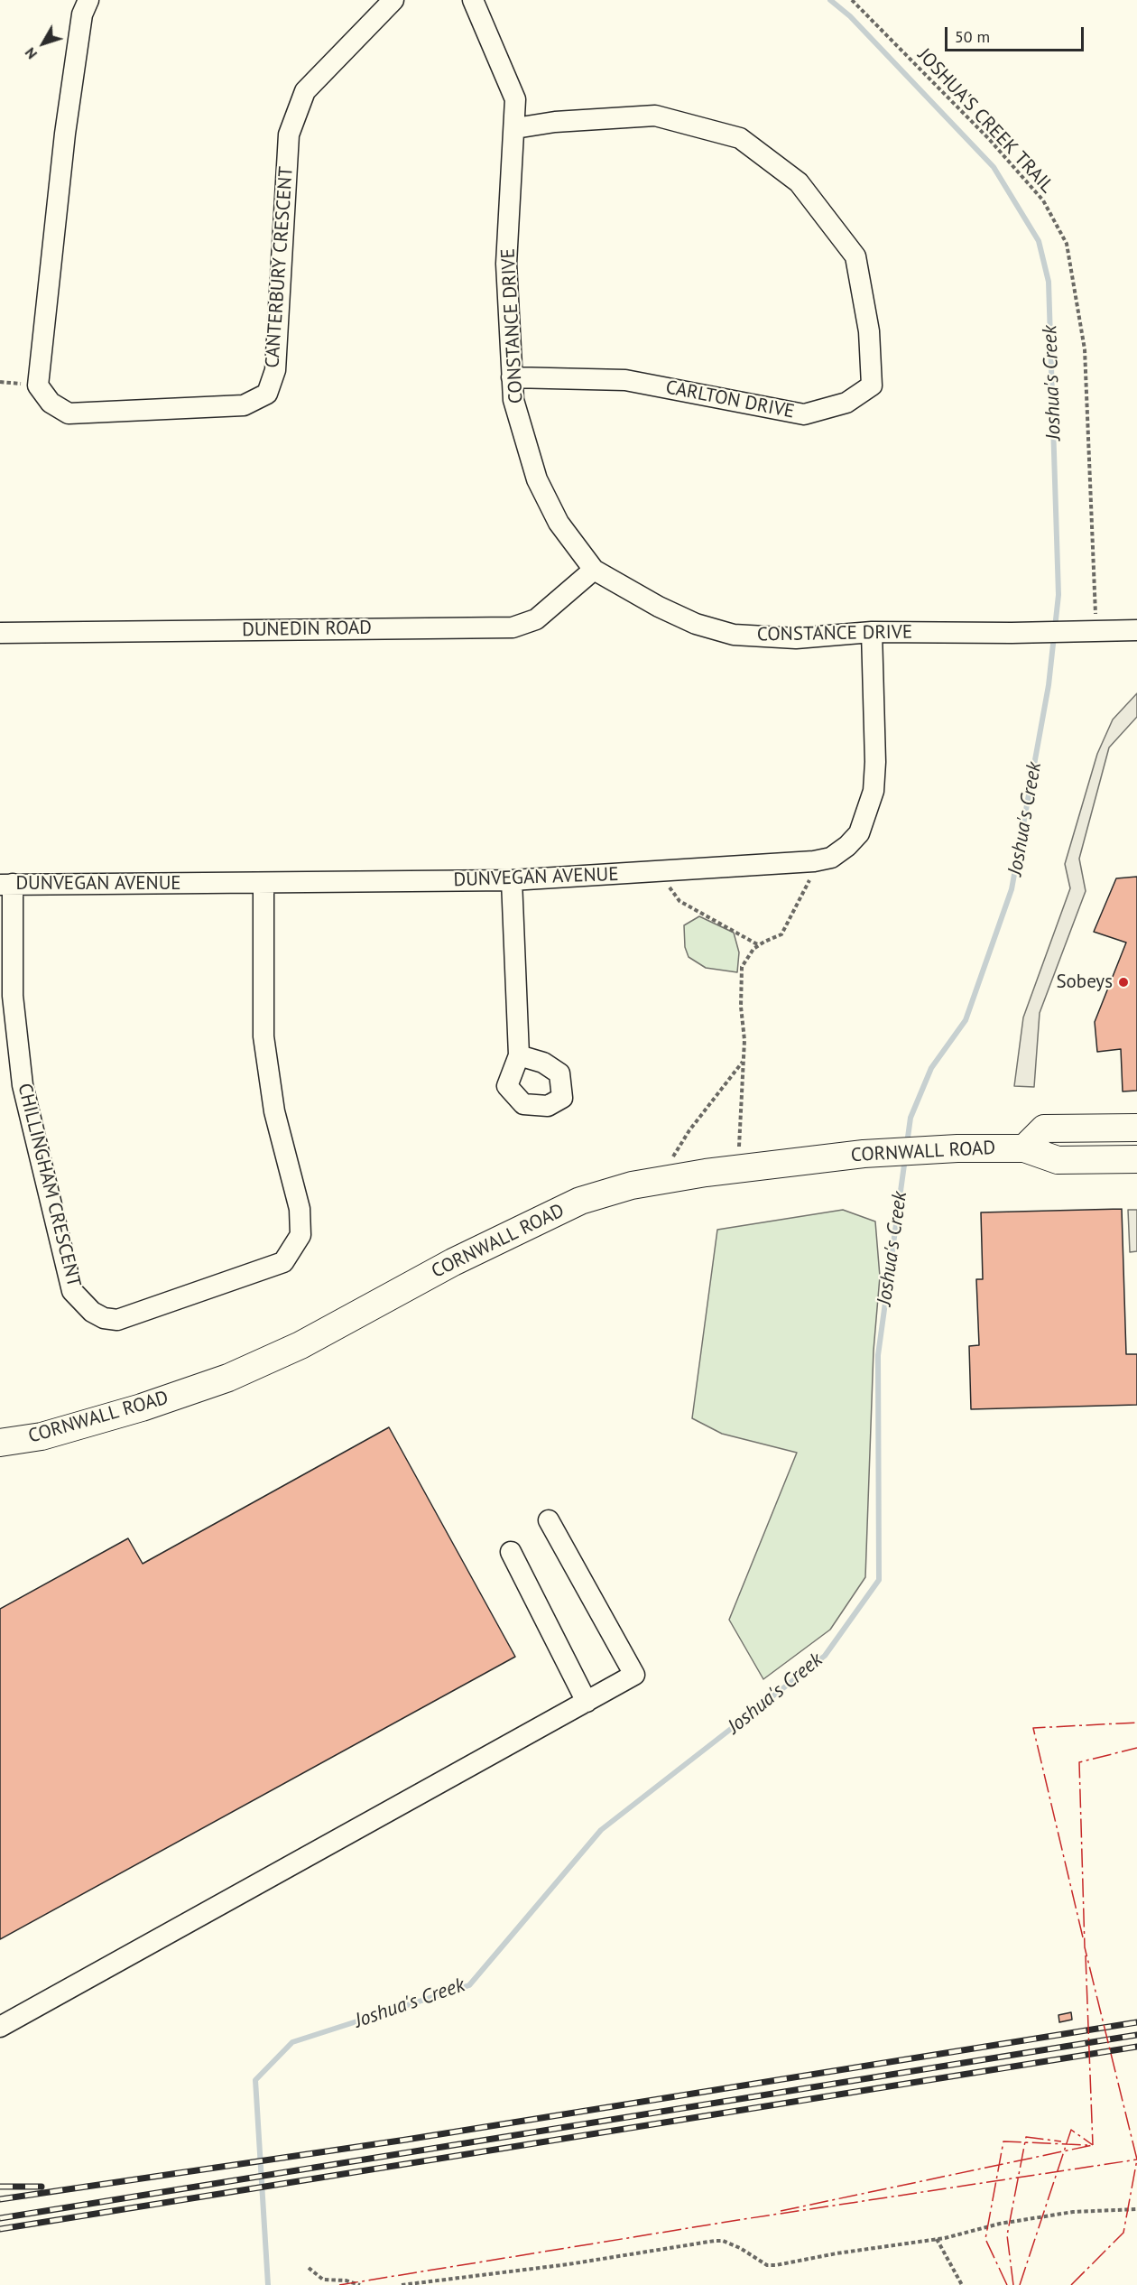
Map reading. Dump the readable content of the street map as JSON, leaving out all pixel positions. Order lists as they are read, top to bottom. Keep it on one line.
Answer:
{"streets":{"main road":["CORNWALL ROAD"],"street":["CANTERBURY CRESCENT","CONSTANCE DRIVE","CARLTON DRIVE","DUNEDIN ROAD","DUNVEGAN AVENUE","CHILLINGHAM CRESCENT"],"path":["JOSHUA'S CREEK TRAIL"]},"crossings":[["JOSHUA'S CREEK TRAIL","CONSTANCE DRIVE"],["CONSTANCE DRIVE","CARLTON DRIVE"],["CONSTANCE DRIVE","DUNEDIN ROAD"],["CONSTANCE DRIVE","DUNVEGAN AVENUE"],["DUNVEGAN AVENUE","CHILLINGHAM CRESCENT"]],"water":["Joshua's Creek"],"places":["Sobeys"],"scale_bar":"50 m","north":"bottom left"}
